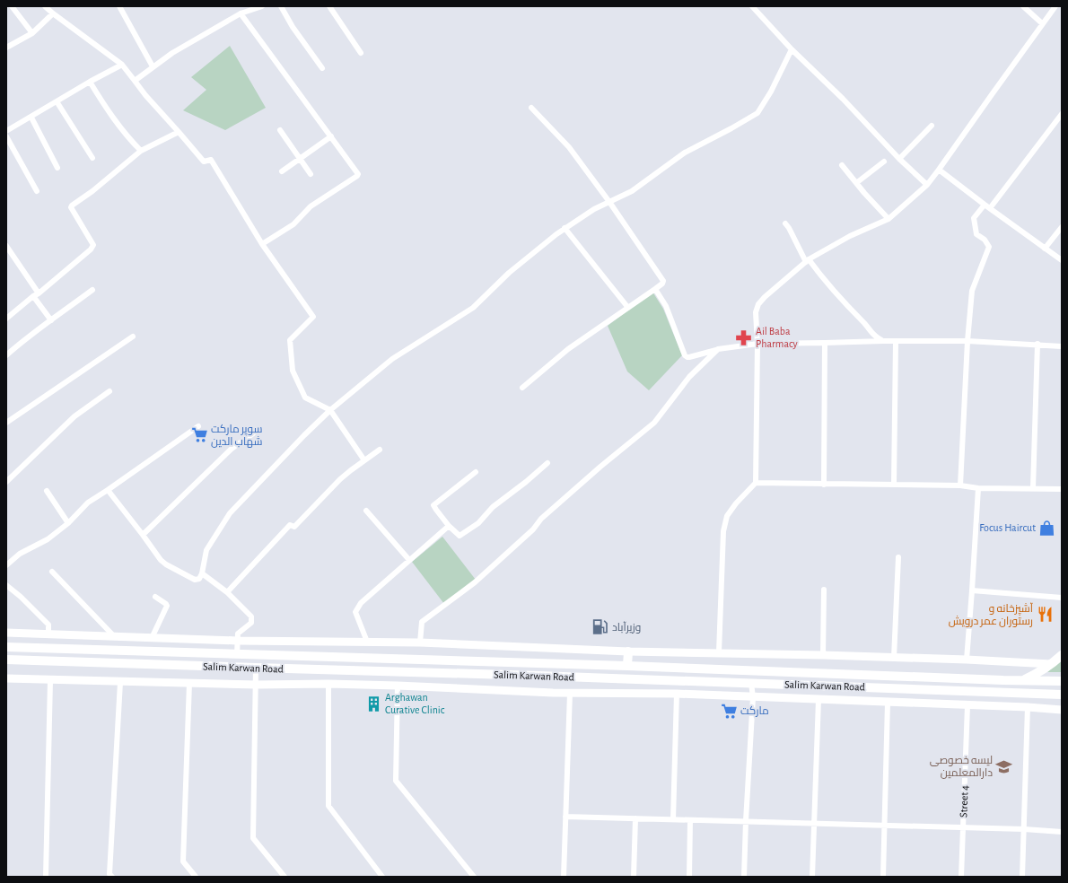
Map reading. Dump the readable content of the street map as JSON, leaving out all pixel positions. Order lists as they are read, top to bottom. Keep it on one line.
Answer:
{"streets":{"main road":["Salim Karwan Road"],"street":["Street 4"]},"places":{"pharmacy":["Ail Baba Pharmacy"],"supermarket":["سوپر مارکت شهاب الدین","مارکت"],"shop":["Focus Haircut"],"restaurant":["آشپزخانه و رستوران عمر درویش"],"fuel station":["وزیرآباد"],"building":["Arghawan Curative Clinic"],"school or university":["لیسه خصوصی دارالمعلمین"]}}
